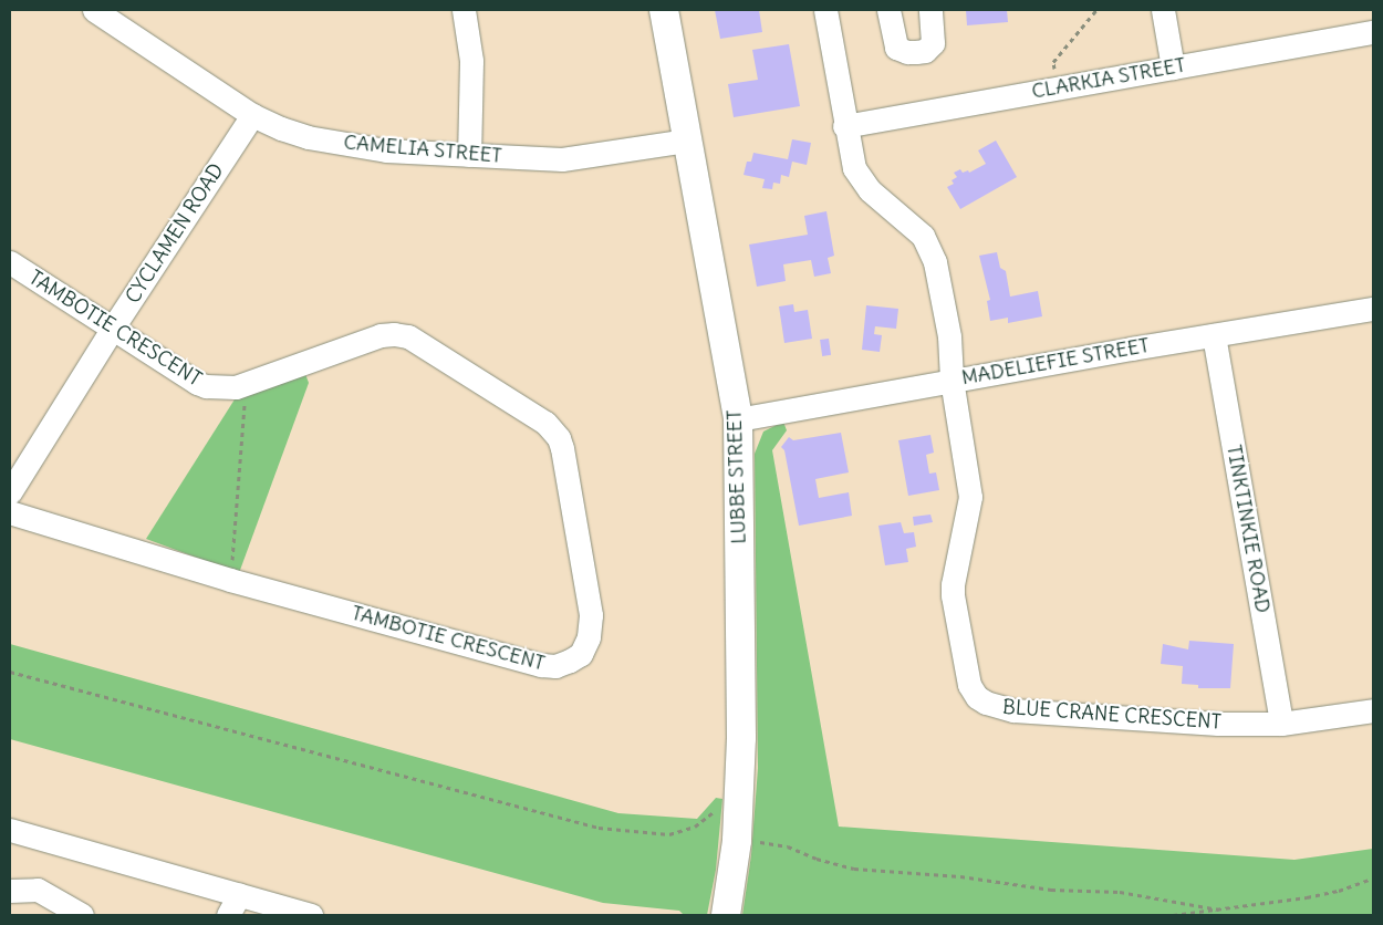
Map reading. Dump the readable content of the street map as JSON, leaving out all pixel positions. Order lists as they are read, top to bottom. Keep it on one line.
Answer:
{"streets":{"main road":["LUBBE STREET"],"street":["CLARKIA STREET","CAMELIA STREET","CYCLAMEN ROAD","TAMBOTIE CRESCENT","MADELIEFIE STREET","TINKTINKIE ROAD","BLUE CRANE CRESCENT"]},"crossings":[["CLARKIA STREET","BLUE CRANE CRESCENT"],["CAMELIA STREET","CYCLAMEN ROAD"],["CAMELIA STREET","LUBBE STREET"],["CYCLAMEN ROAD","TAMBOTIE CRESCENT"],["MADELIEFIE STREET","LUBBE STREET"],["MADELIEFIE STREET","TINKTINKIE ROAD"],["MADELIEFIE STREET","BLUE CRANE CRESCENT"],["TINKTINKIE ROAD","BLUE CRANE CRESCENT"]]}
